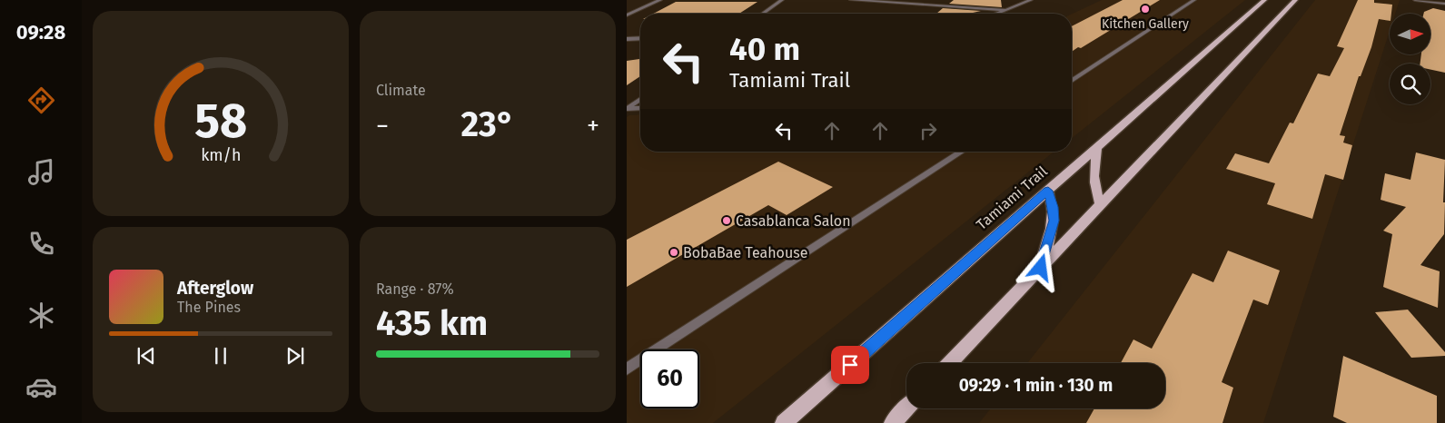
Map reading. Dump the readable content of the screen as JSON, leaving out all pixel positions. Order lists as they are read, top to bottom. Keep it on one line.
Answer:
{"streets":{"main road":["Tamiami Trail"]},"places":["Kitchen Gallery","Casablanca Salon","BobaBae Teahouse"],"north":"right","page":{"tabs":"09:28","tile":["Climate",["Range · 87%","435 km"]],"turn":["40 m","Tamiami Trail"],"heat":["−","23°","+"],"song":["Afterglow","The Pines"],"limit":"60","trip":"09:29 · 1 min · 130 m","gauge":["58","km/h"]}}
